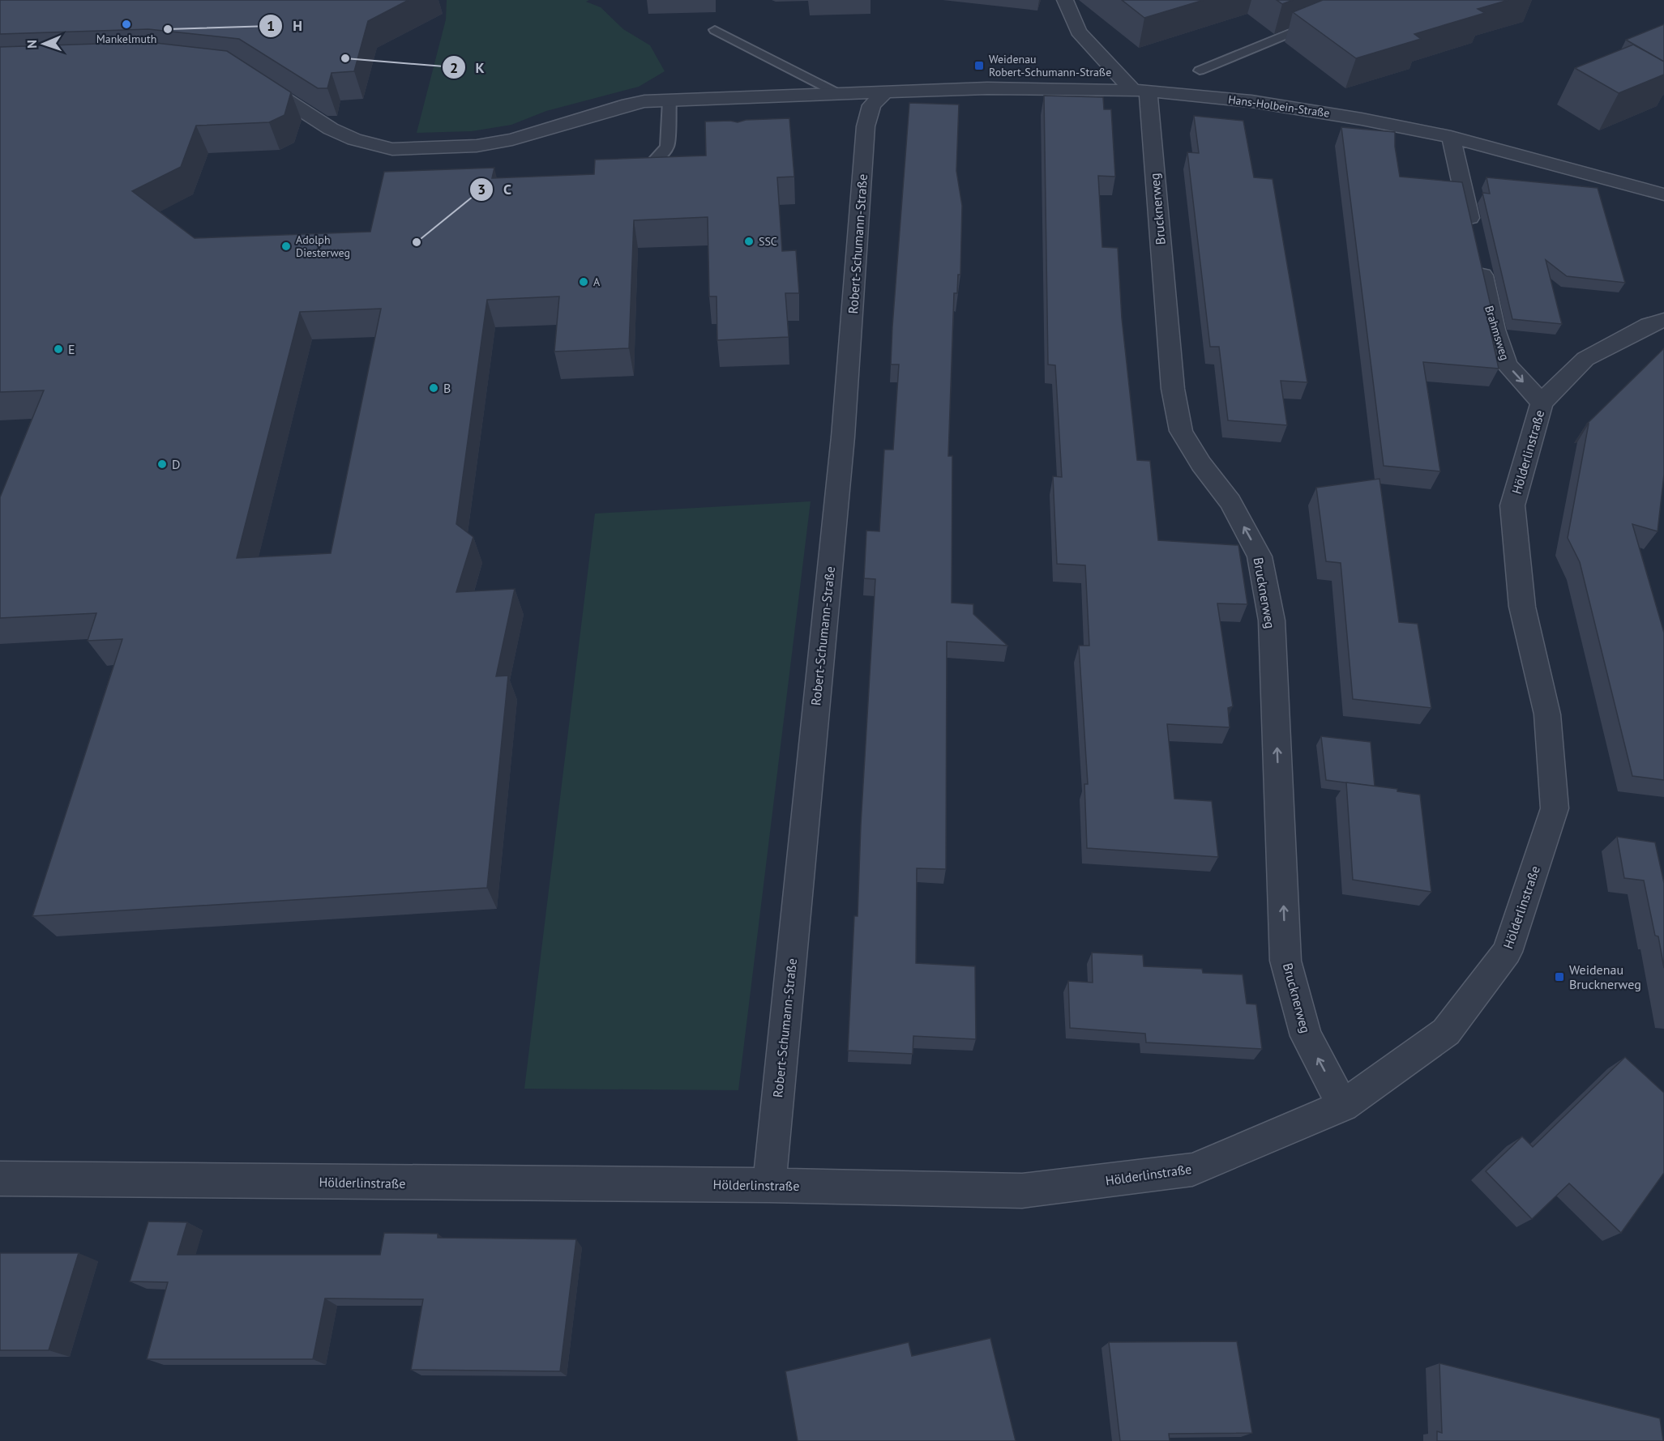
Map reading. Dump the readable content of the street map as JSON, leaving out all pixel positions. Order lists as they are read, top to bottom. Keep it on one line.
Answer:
{"streets":{"street":["Hans-Holbein-Straße","Brucknerweg","Robert-Schumann-Straße","Brahmsweg","Hölderlinstraße"]},"crossings":[["Hans-Holbein-Straße","Brucknerweg"],["Hans-Holbein-Straße","Robert-Schumann-Straße"],["Hans-Holbein-Straße","Brahmsweg"],["Brucknerweg","Hölderlinstraße"],["Robert-Schumann-Straße","Hölderlinstraße"],["Brahmsweg","Hölderlinstraße"]],"one_way":["Brucknerweg","Brahmsweg"],"places":{"other":["Mankelmuth","H","K","SSC","C","Adolph Diesterweg","A","E","B","D"],"transit":["Weidenau Robert-Schumann-Straße","Weidenau Brucknerweg"]},"north":"left"}
